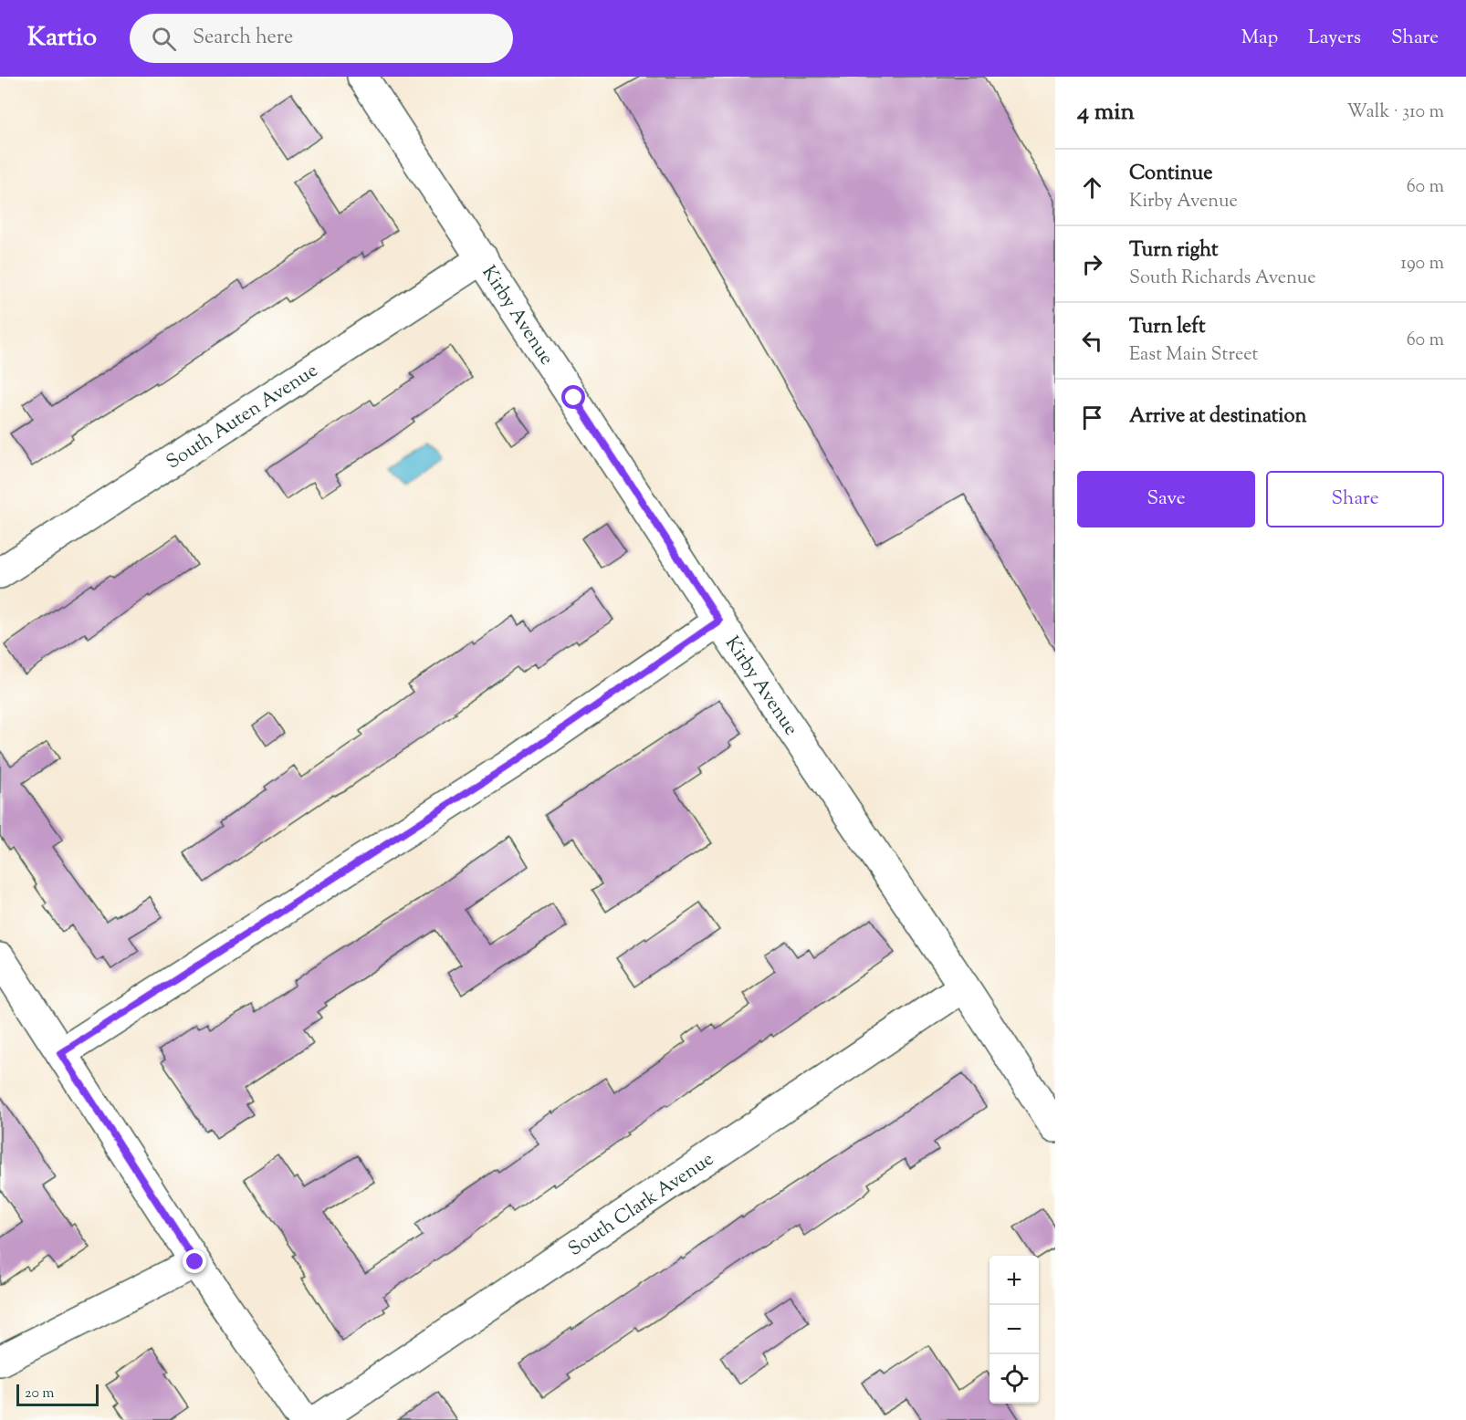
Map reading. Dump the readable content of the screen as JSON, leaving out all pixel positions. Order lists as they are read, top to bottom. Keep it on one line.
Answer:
{"streets":{"street":["Kirby Avenue","South Auten Avenue","South Clark Avenue"]},"crossings":[["Kirby Avenue","South Auten Avenue"],["Kirby Avenue","South Clark Avenue"]],"scale_bar":"20 m","page":{"header":"Kartio","search":"Search here","nav":["Map","Layers","Share"],"heading":["4 min","Walk · 310 m"],"list":[["Continue","Kirby Avenue","60 m"],["Turn right","South Richards Avenue","190 m"],["Turn left","East Main Street","60 m"],"Arrive at destination"],"buttons":["Save","Share"],"map_buttons":["+","−"],"scale":"20 m"}}
